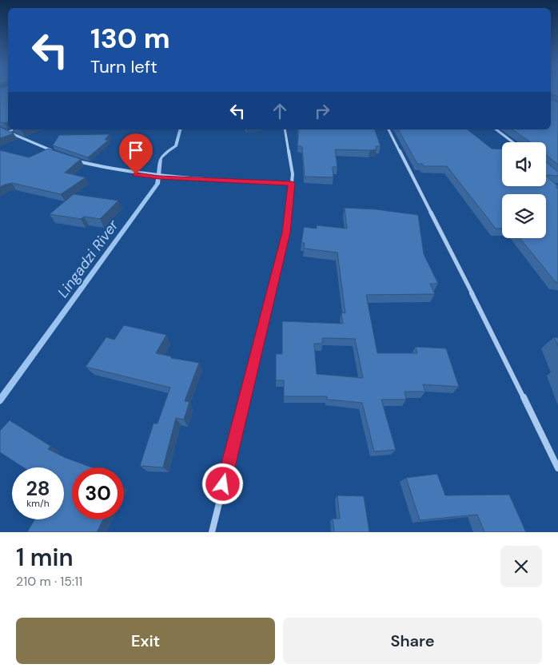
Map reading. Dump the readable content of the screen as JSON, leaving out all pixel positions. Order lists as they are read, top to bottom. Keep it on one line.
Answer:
{"water":["Lingadzi River"],"page":{"turn":["130 m","Turn left"],"speed":"28 km/h","limit":"30","heading":["1 min","210 m · 15:11"],"buttons":["Exit","Share"]}}
